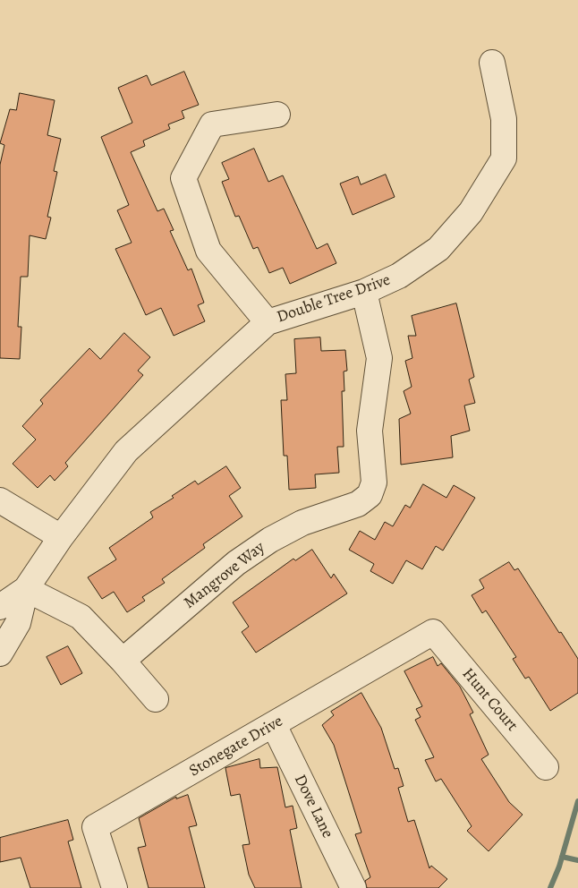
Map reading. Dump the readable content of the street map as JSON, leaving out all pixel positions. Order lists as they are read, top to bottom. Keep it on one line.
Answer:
{"streets":{"street":["Double Tree Drive","Mangrove Way","Hunt Court","Stonegate Drive","Dove Lane"]},"crossings":[["Double Tree Drive","Mangrove Way"],["Hunt Court","Stonegate Drive"],["Stonegate Drive","Dove Lane"]]}
